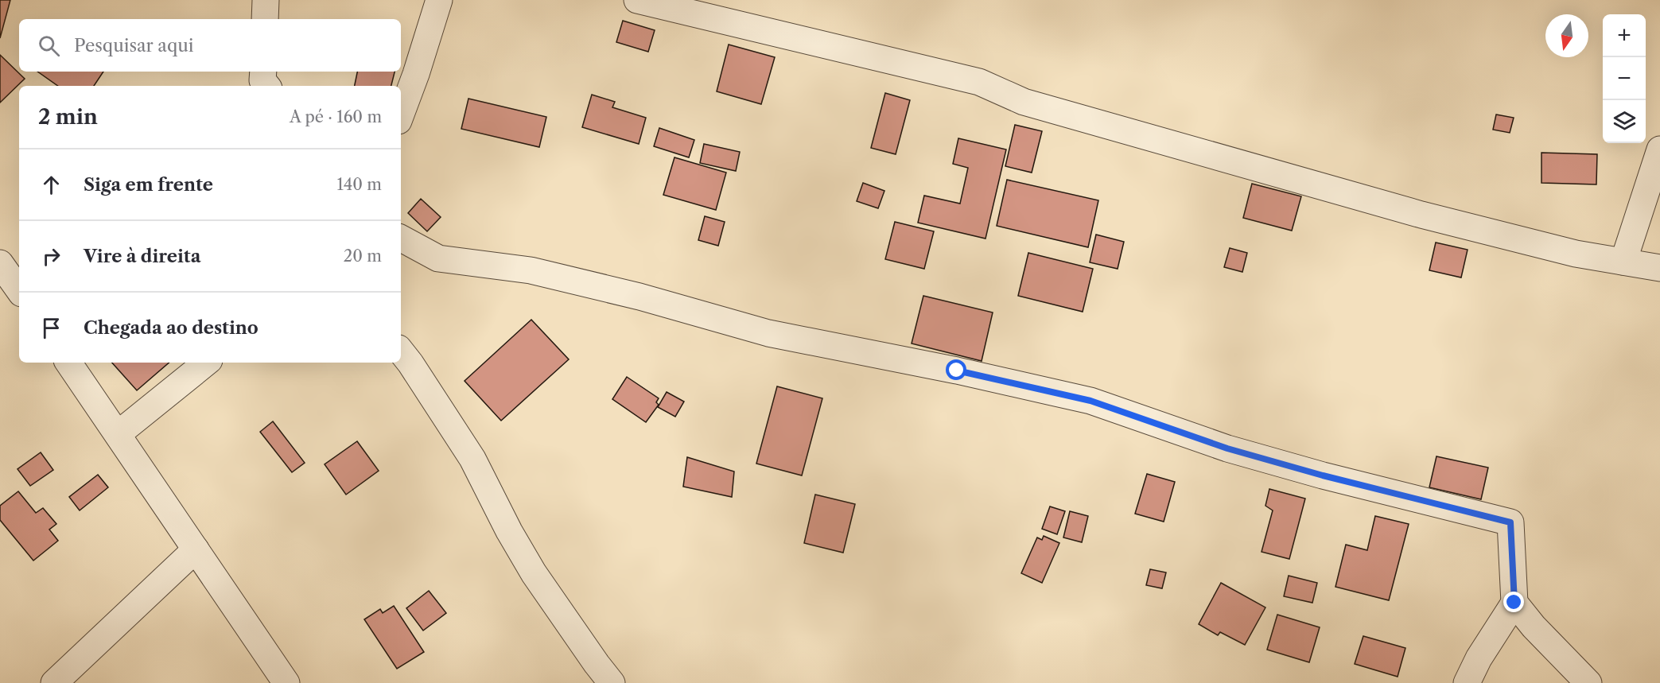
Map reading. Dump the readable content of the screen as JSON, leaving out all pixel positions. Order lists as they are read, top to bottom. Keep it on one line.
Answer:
{"north":"bottom","page":{"map_buttons":["+","−"],"search":"Pesquisar aqui","heading":["2 min","A pé · 160 m"],"list":[["Siga em frente","140 m"],["Vire à direita","20 m"],"Chegada ao destino"]}}
